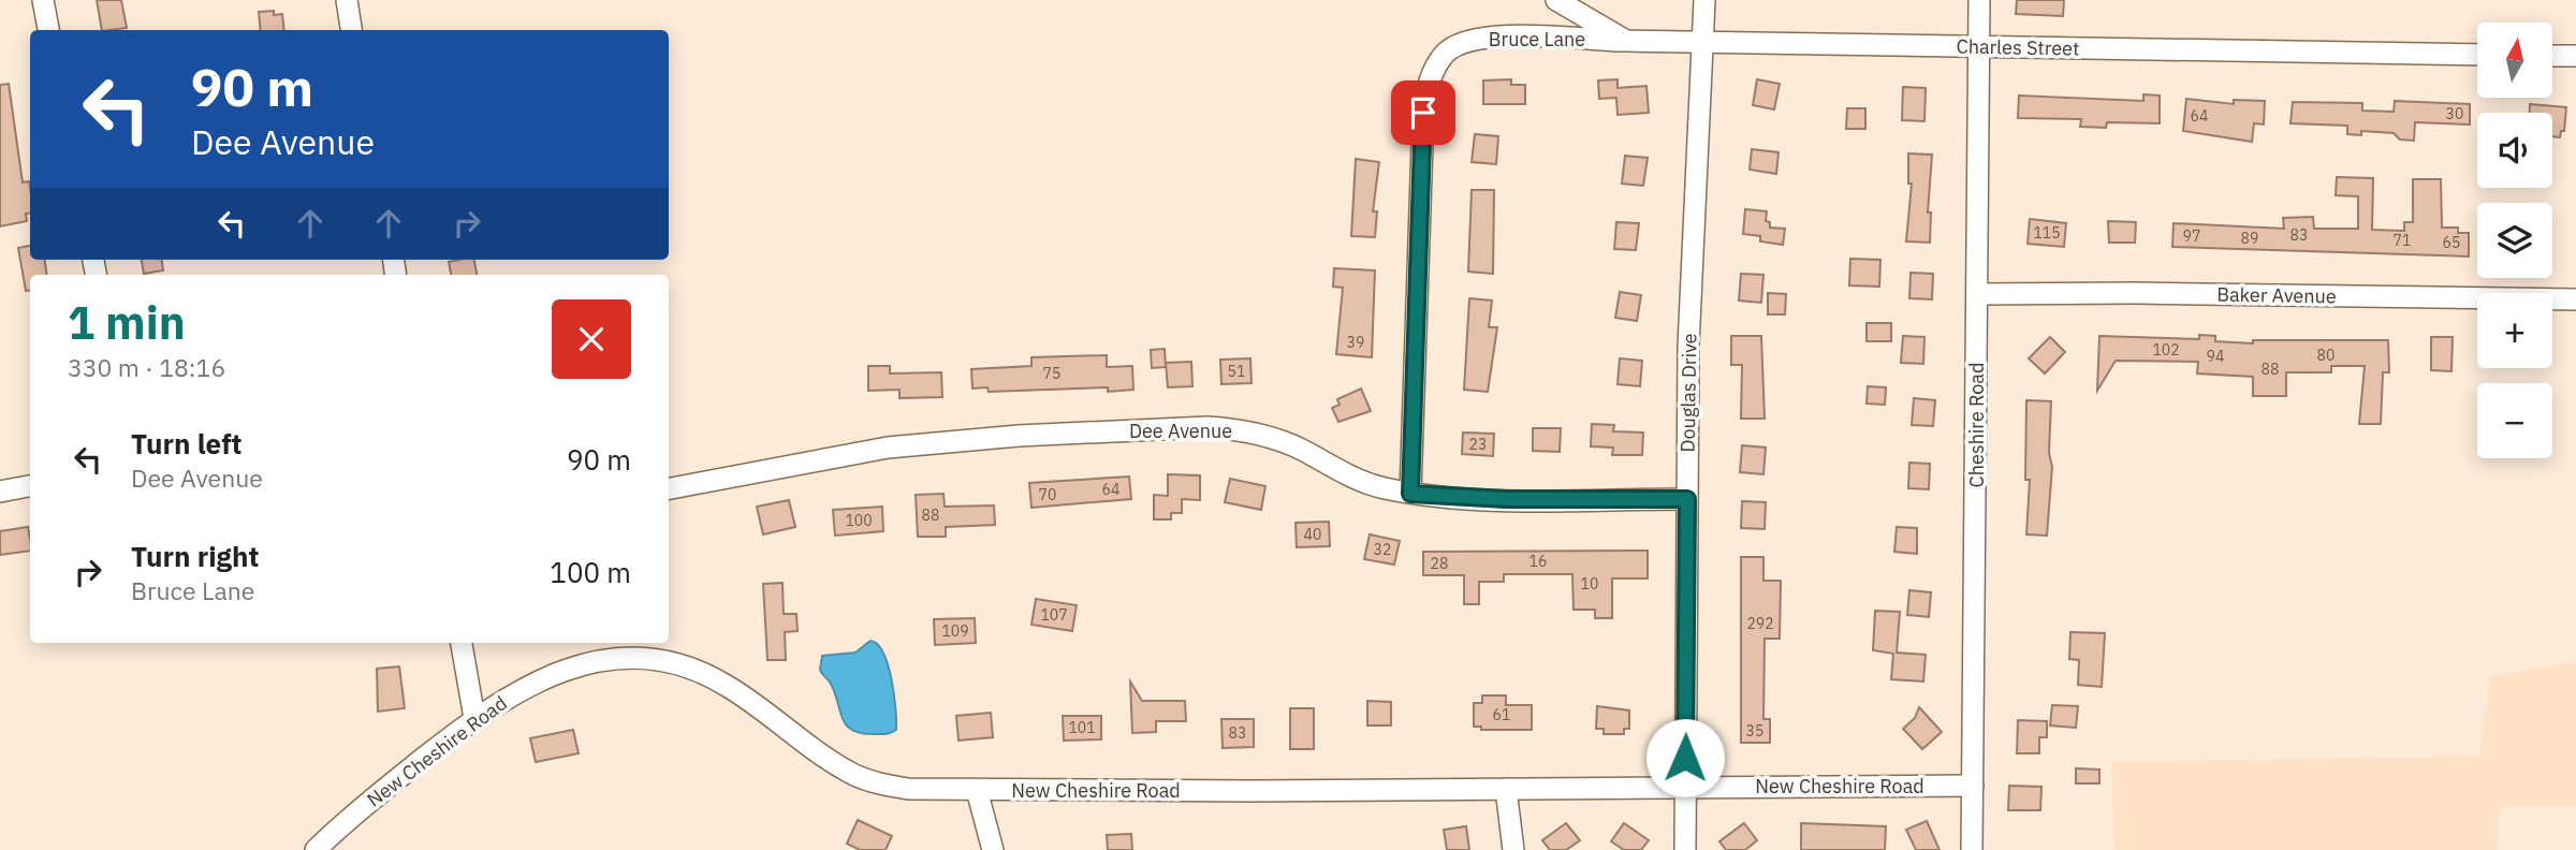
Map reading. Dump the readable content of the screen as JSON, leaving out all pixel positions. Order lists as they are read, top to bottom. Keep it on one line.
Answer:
{"streets":{"street":["Bruce Lane","Charles Street","Baker Avenue","Douglas Drive","Cheshire Road","Dee Avenue","New Cheshire Road"]},"crossings":[["Bruce Lane","Charles Street"],["Bruce Lane","Dee Avenue"],["Charles Street","Douglas Drive"],["Charles Street","Cheshire Road"],["Baker Avenue","Cheshire Road"],["Douglas Drive","Dee Avenue"],["Douglas Drive","New Cheshire Road"],["Cheshire Road","New Cheshire Road"]],"house_numbers":["30","64","115","83","97","89","71","65","39","102","80","94","88","51","75","23","64","70","88","100","40","32","16","28","10","107","292","109","61","101","35","83"],"north":"top","page":{"map_buttons":["+","−"],"turn":["90 m","Dee Avenue"],"heading":["1 min","330 m · 18:16"],"list":[{"name":"Turn left","note":"Dee Avenue","value":"90 m"},{"name":"Turn right","note":"Bruce Lane","value":"100 m"}]}}
